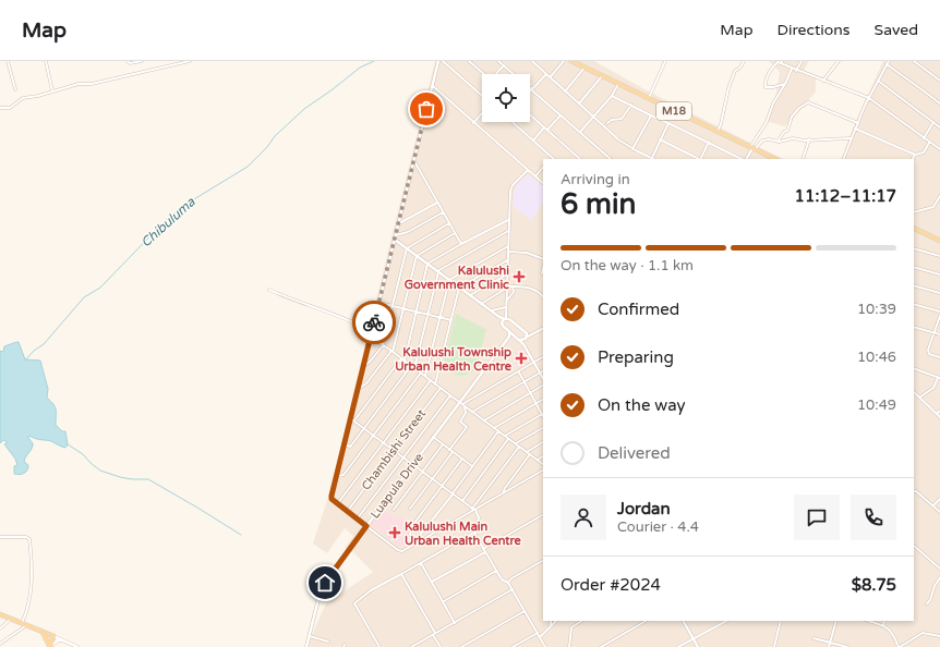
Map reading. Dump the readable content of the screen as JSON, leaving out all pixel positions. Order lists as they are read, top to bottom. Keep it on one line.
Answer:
{"streets":{"main road":["M18"],"street":["Chambishi Street","Luapula Drive"]},"water":["Chibuluma"],"places":{"health":["Kalulushi Government Clinic","Kalulushi Township Urban Health Centre","Kalulushi Main Urban Health Centre"]},"page":{"header":"Map","nav":["Map","Directions","Saved"],"heading":["6 min","Arriving in","11:12–11:17"],"panel":["Jordan","Courier · 4.4","Order #2024","$8.75"],"bar":"On the way · 1.1 km","list":[["Confirmed","10:39"],["Preparing","10:46"],["On the way","10:49"],"Delivered"]}}
